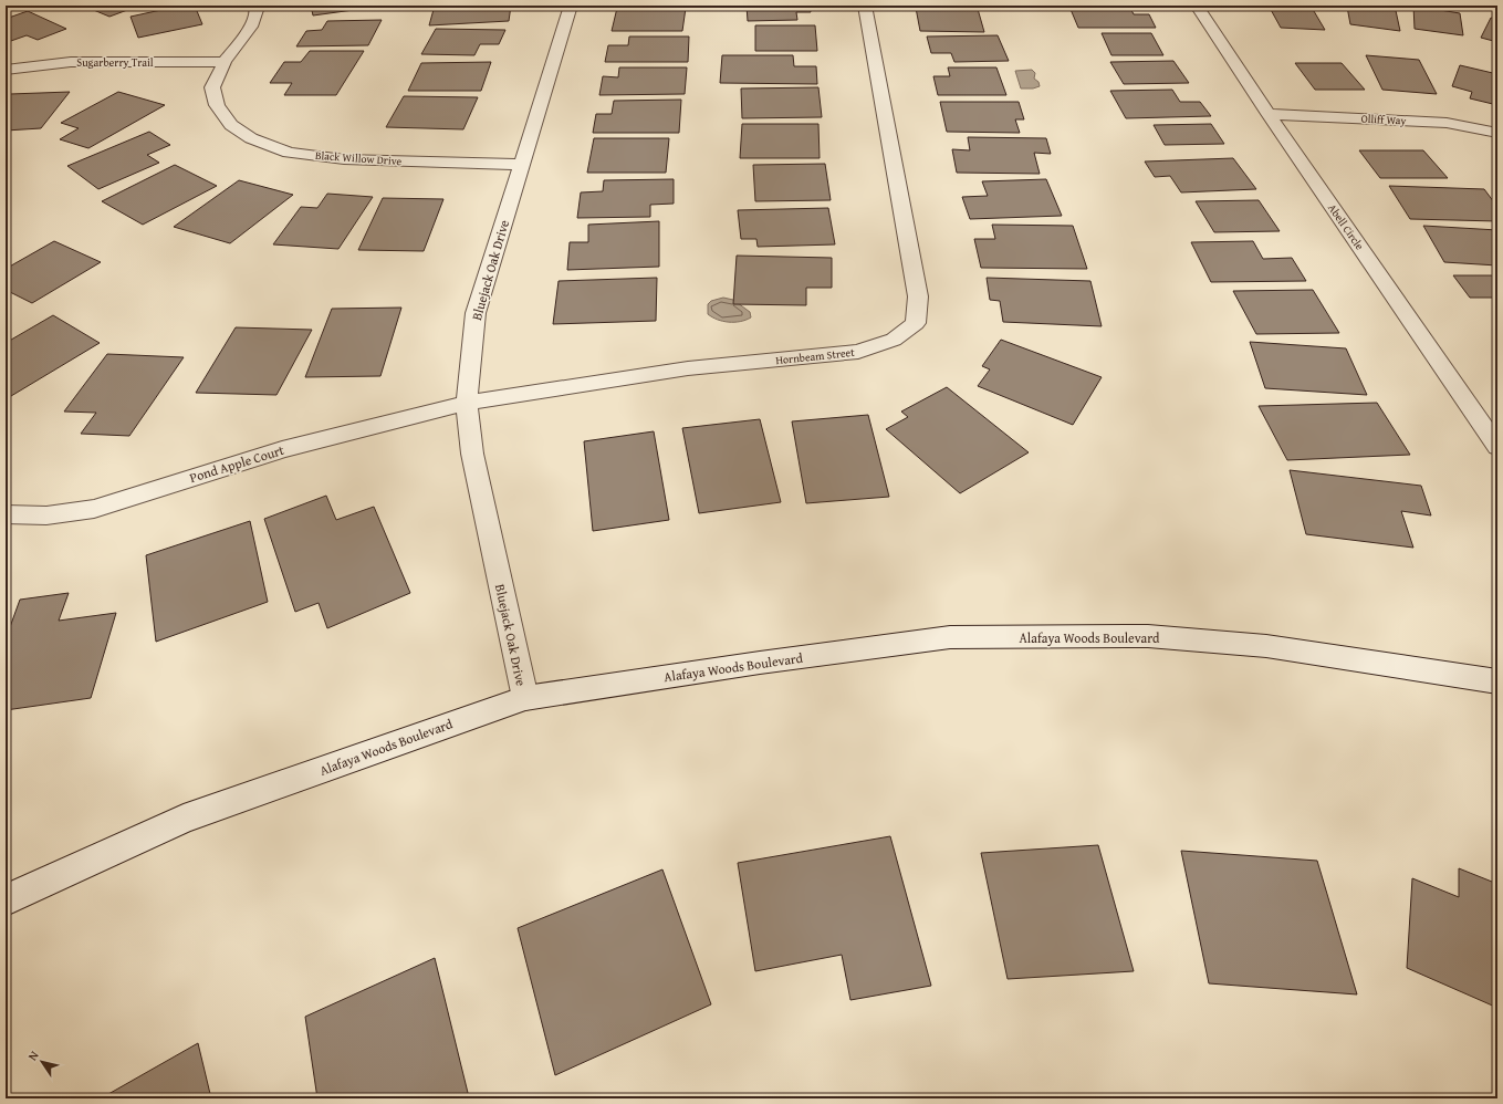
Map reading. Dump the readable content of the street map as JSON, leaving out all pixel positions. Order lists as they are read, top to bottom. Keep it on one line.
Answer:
{"streets":{"street":["Sugarberry Trail","Olliff Way","Black Willow Drive","Abell Circle","Bluejack Oak Drive","Hornbeam Street","Pond Apple Court","Alafaya Woods Boulevard"]},"crossings":[["Sugarberry Trail","Black Willow Drive"],["Olliff Way","Abell Circle"],["Black Willow Drive","Bluejack Oak Drive"],["Bluejack Oak Drive","Hornbeam Street"],["Bluejack Oak Drive","Pond Apple Court"],["Bluejack Oak Drive","Alafaya Woods Boulevard"],["Hornbeam Street","Pond Apple Court"]],"north":"top left"}
